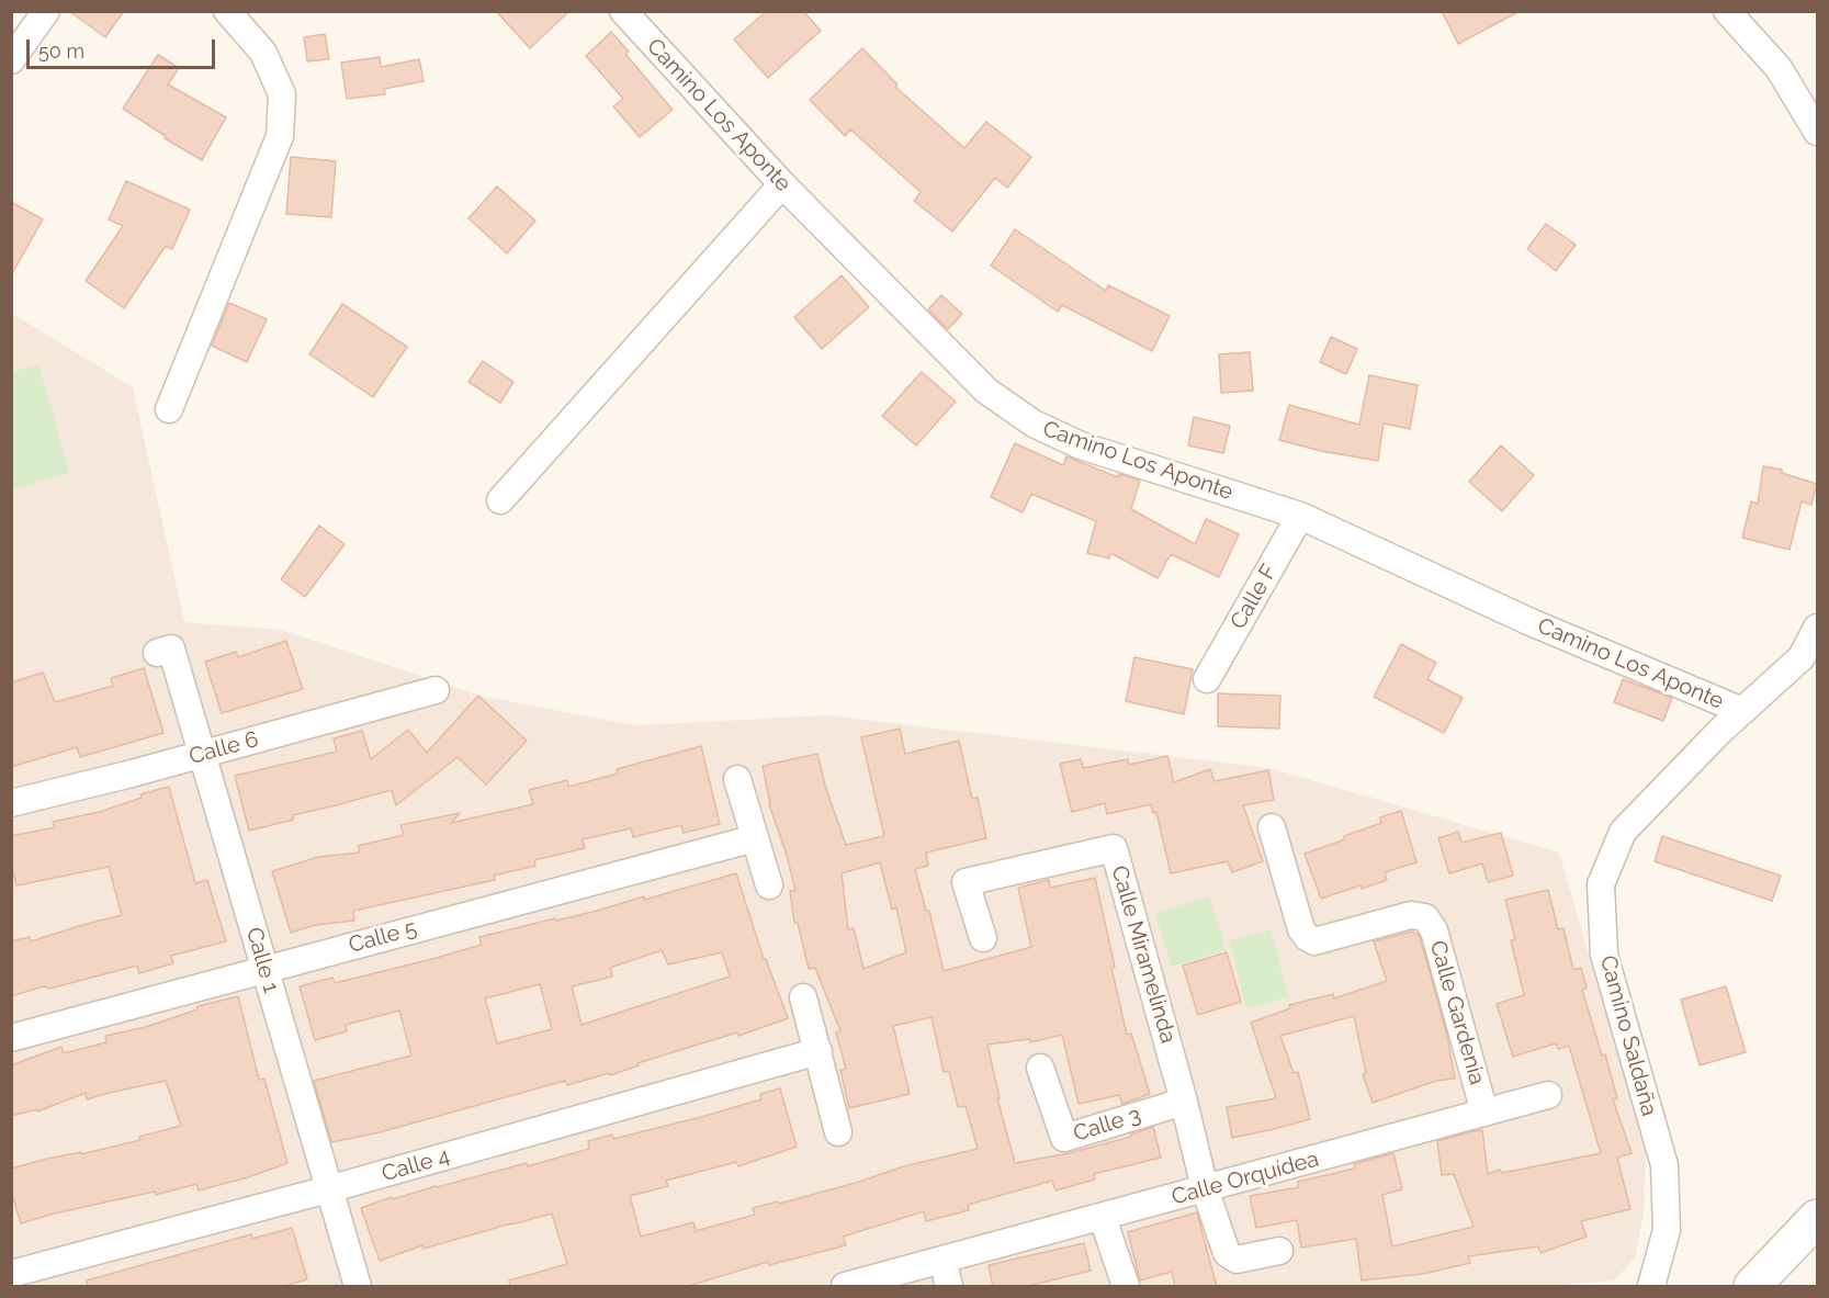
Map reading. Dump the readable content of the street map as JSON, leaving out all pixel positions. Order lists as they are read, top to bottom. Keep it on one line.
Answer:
{"streets":{"street":["Camino Los Aponte","Calle F","Calle 6","Calle 5","Calle Miramelinda","Calle 1","Calle Gardenia","Camino Saldaña","Calle 3","Calle 4","Calle Orquídea"]},"crossings":[["Camino Los Aponte","Calle F"],["Camino Los Aponte","Camino Saldaña"],["Calle 6","Calle 1"],["Calle 5","Calle 1"],["Calle Miramelinda","Calle 3"],["Calle Miramelinda","Calle Orquídea"],["Calle 1","Calle 4"],["Calle Gardenia","Calle Orquídea"]],"scale_bar":"50 m"}
